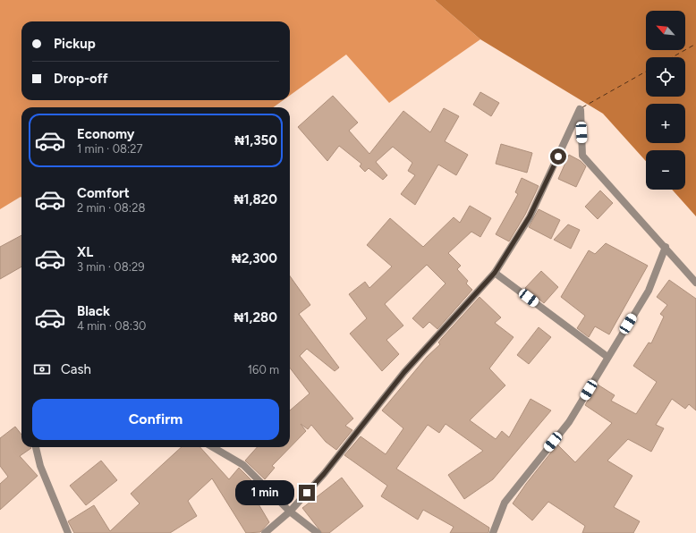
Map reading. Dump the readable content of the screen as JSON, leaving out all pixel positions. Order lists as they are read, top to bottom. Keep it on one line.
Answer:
{"north":"top left","page":{"map_buttons":["+","−"],"banner":["Pickup","Drop-off"],"list":[{"name":"Economy","note":"1 min · 08:27","value":"₦1,350"},{"name":"Comfort","note":"2 min · 08:28","value":"₦1,820"},{"name":"XL","note":"3 min · 08:29","value":"₦2,300"},{"name":"Black","note":"4 min · 08:30","value":"₦1,280"}],"pay":["Cash","160 m"],"buttons":"Confirm","bubble":"1 min"}}
